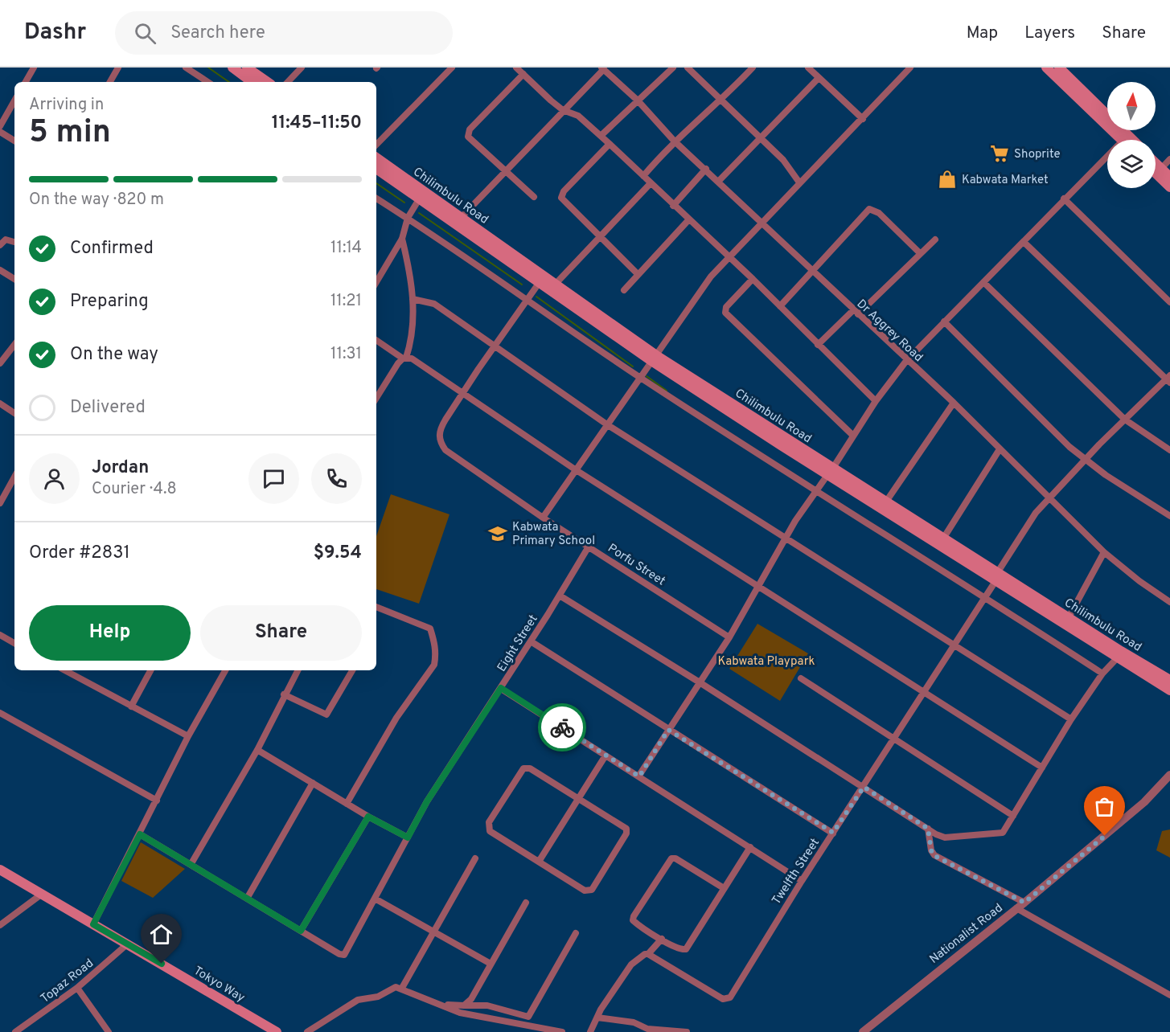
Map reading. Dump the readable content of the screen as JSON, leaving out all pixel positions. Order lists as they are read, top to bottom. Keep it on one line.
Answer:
{"streets":{"main road":["Chilimbulu Road","Tokyo Way"],"street":["Dr Aggrey Road","Porfu Street","Eight Street","Twelfth Street","Nationalist Road","Topaz Road"]},"crossings":[["Chilimbulu Road","Twelfth Street"],["Dr Aggrey Road","Twelfth Street"],["Porfu Street","Eight Street"],["Topaz Road","Tokyo Way"]],"parks":["Kabwata Playpark"],"places":{"supermarket":["Shoprite"],"shop":["Kabwata Market"],"school or university":["Kabwata Primary School"]},"north":"top","page":{"header":"Dashr","search":"Search here","nav":["Map","Layers","Share"],"heading":["5 min","Arriving in","11:45–11:50"],"panel":["Jordan","Courier · 4.8","Order #2831","$9.54"],"bar":"On the way · 820 m","list":[["Confirmed","11:14"],["Preparing","11:21"],["On the way","11:31"],"Delivered"],"buttons":["Help","Share"]}}
